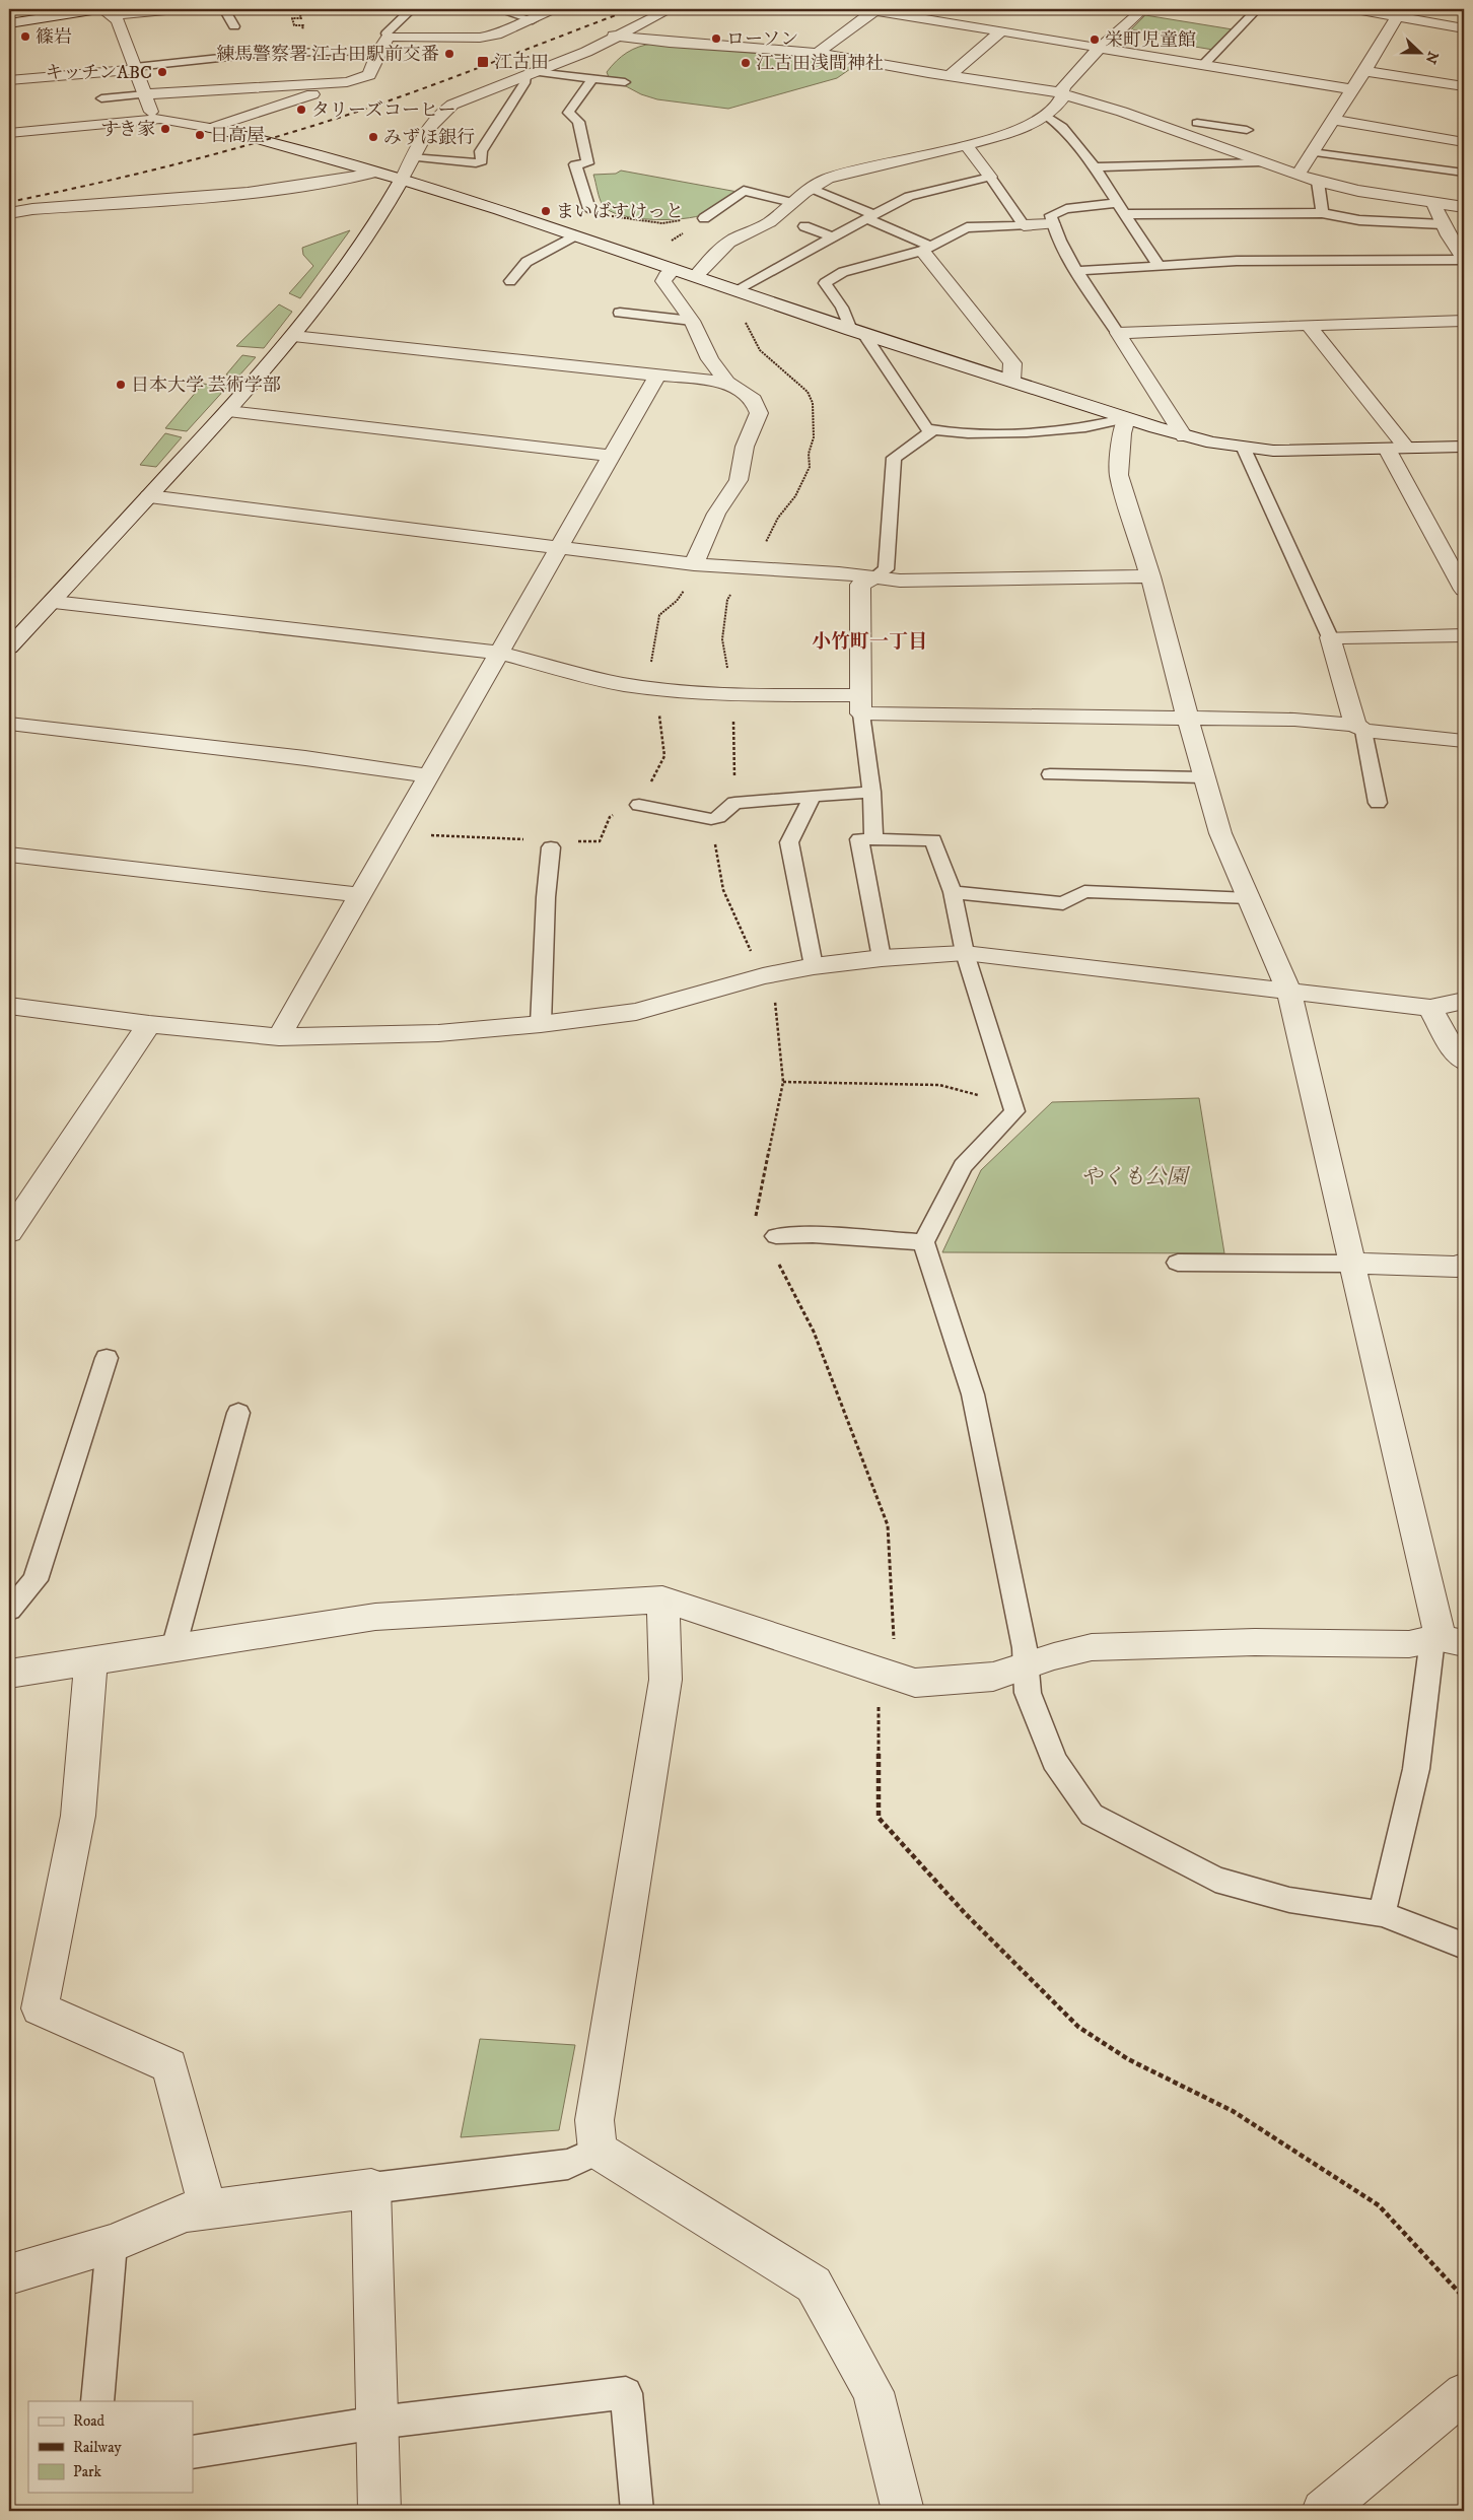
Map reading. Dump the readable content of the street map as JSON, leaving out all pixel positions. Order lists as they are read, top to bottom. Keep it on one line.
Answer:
{"districts":["小竹町一丁目"],"parks":["やくも公園"],"places":{"other":["篠岩","ローソン","栄町児童館","練馬警察署 江古田駅前交番","江古田浅間神社","キッチンABC","タリーズコーヒー","すき家","日高屋","みずほ銀行","まいばすけっと","日本大学 芸術学部"],"transit":["江古田"]},"legend":["Road","Railway","Park"],"north":"right"}
